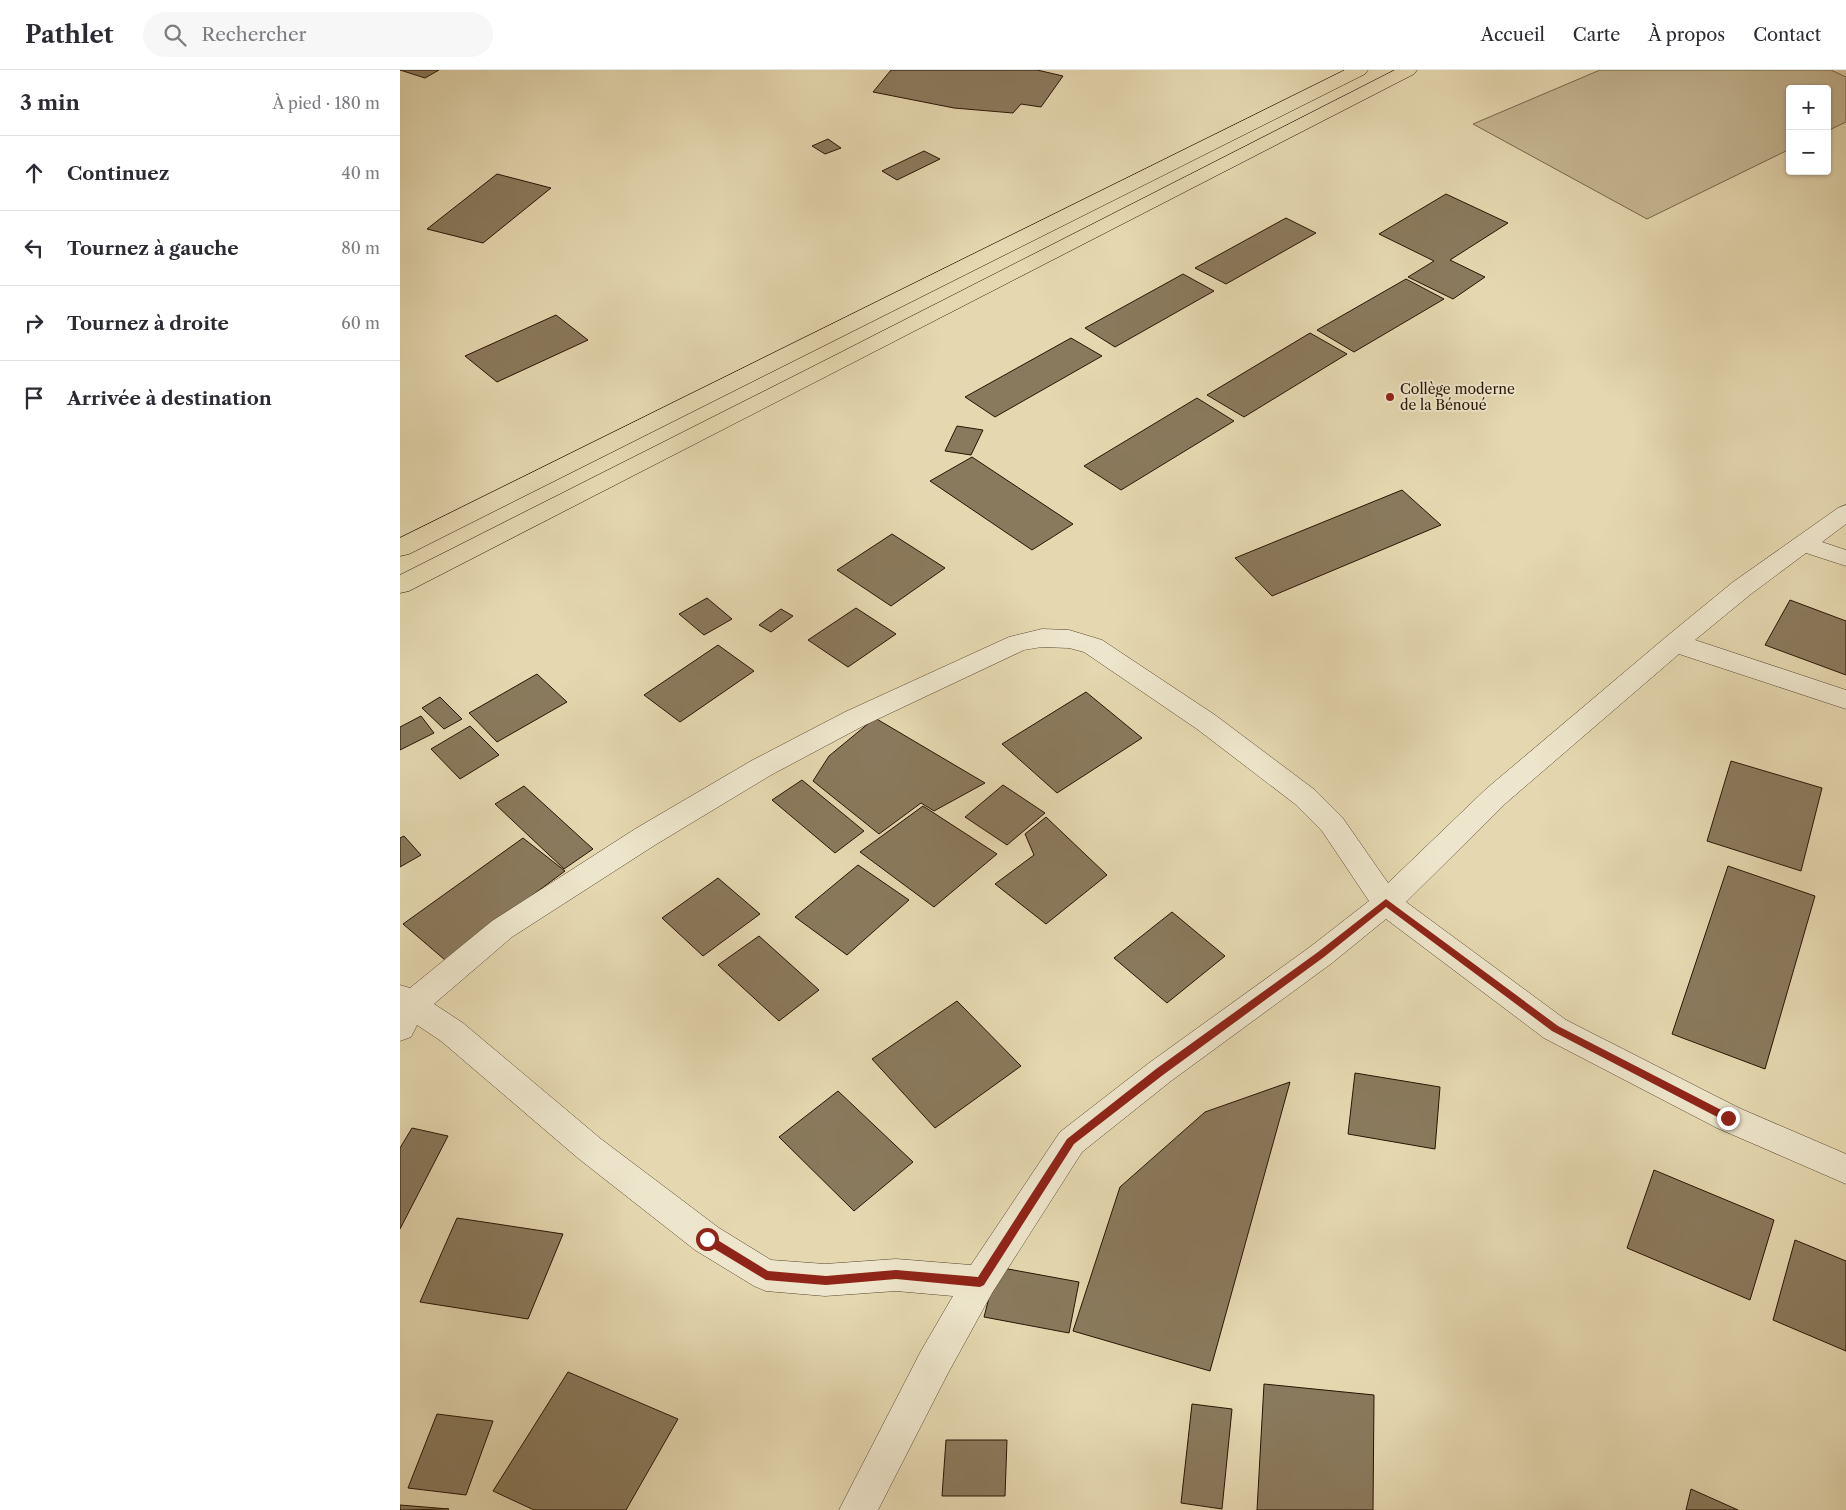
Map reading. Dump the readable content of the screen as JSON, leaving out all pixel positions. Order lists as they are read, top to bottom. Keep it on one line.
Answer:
{"places":["Collège moderne de la Bénoué"],"page":{"header":"Pathlet","search":"Rechercher","nav":["Accueil","Carte","À propos","Contact"],"heading":["3 min","À pied · 180 m"],"map_buttons":["+","−"],"list":[["Continuez","40 m"],["Tournez à gauche","80 m"],["Tournez à droite","60 m"],"Arrivée à destination"]}}
